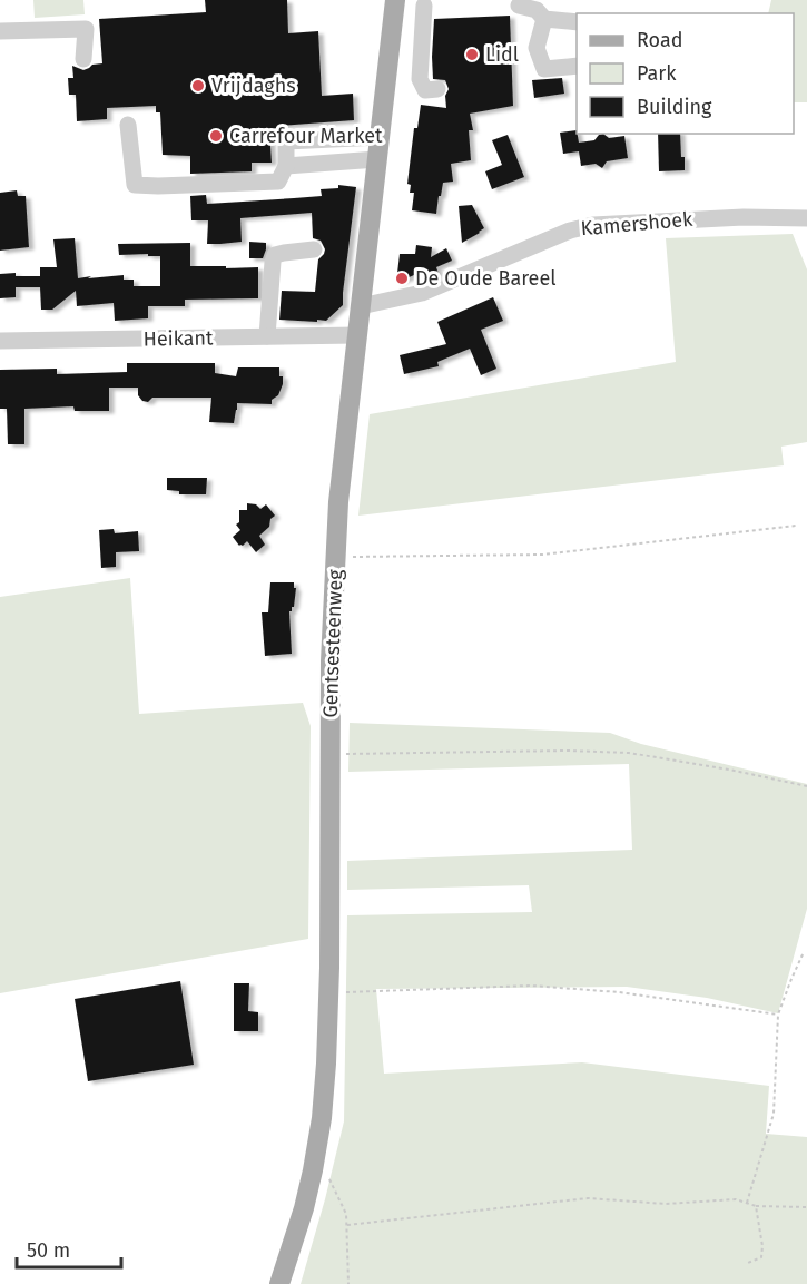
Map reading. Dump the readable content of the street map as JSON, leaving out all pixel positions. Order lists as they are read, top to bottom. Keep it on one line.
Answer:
{"streets":{"main road":["Gentsesteenweg"],"street":["Kamershoek","Heikant"]},"crossings":[["Kamershoek","Gentsesteenweg"],["Heikant","Gentsesteenweg"]],"places":["Lidl","Vrijdaghs","Carrefour Market","De Oude Bareel"],"legend":["Road","Park","Building"],"scale_bar":"50 m"}
